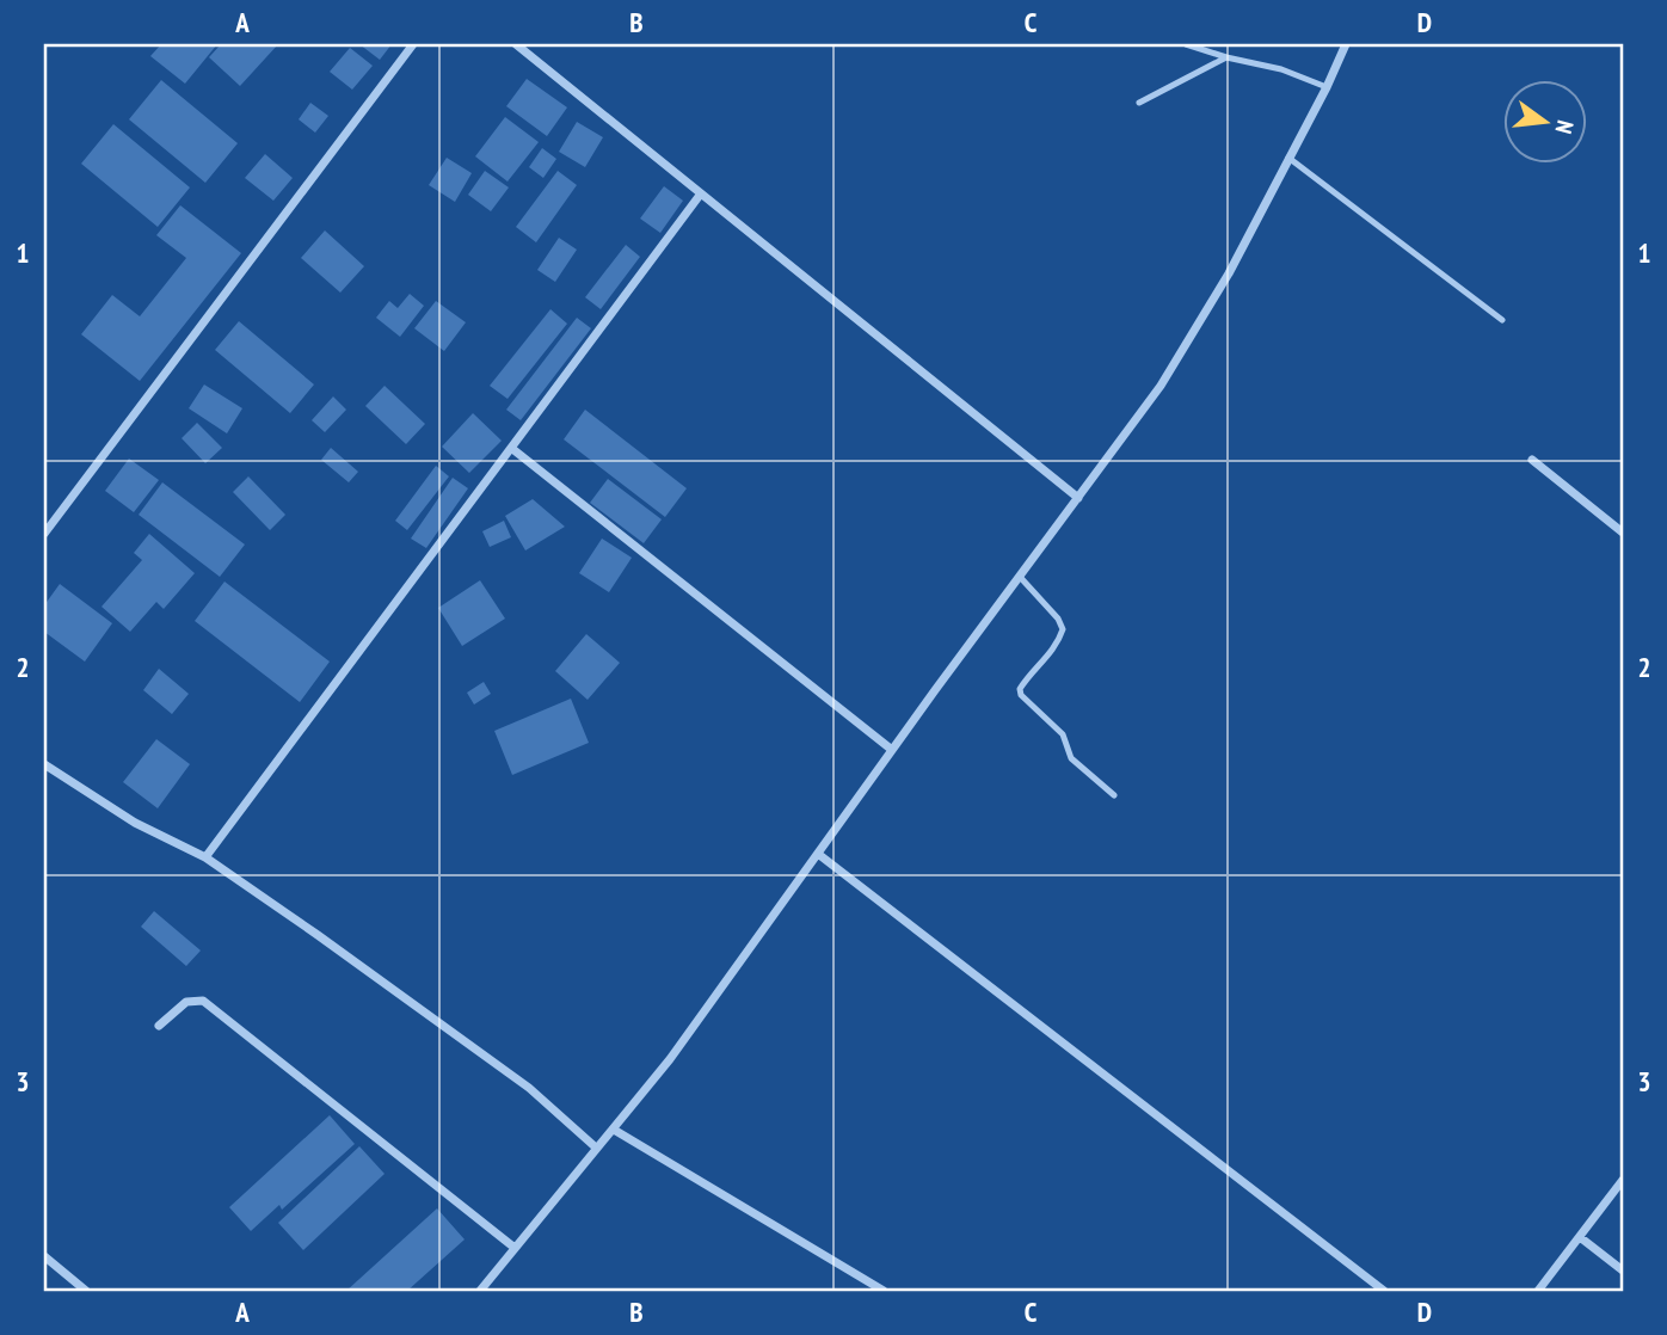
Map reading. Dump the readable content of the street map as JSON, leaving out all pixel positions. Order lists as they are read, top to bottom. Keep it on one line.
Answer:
{"north":"right","grid":{"columns":["A","B","C","D"],"rows":["1","2","3"]}}
